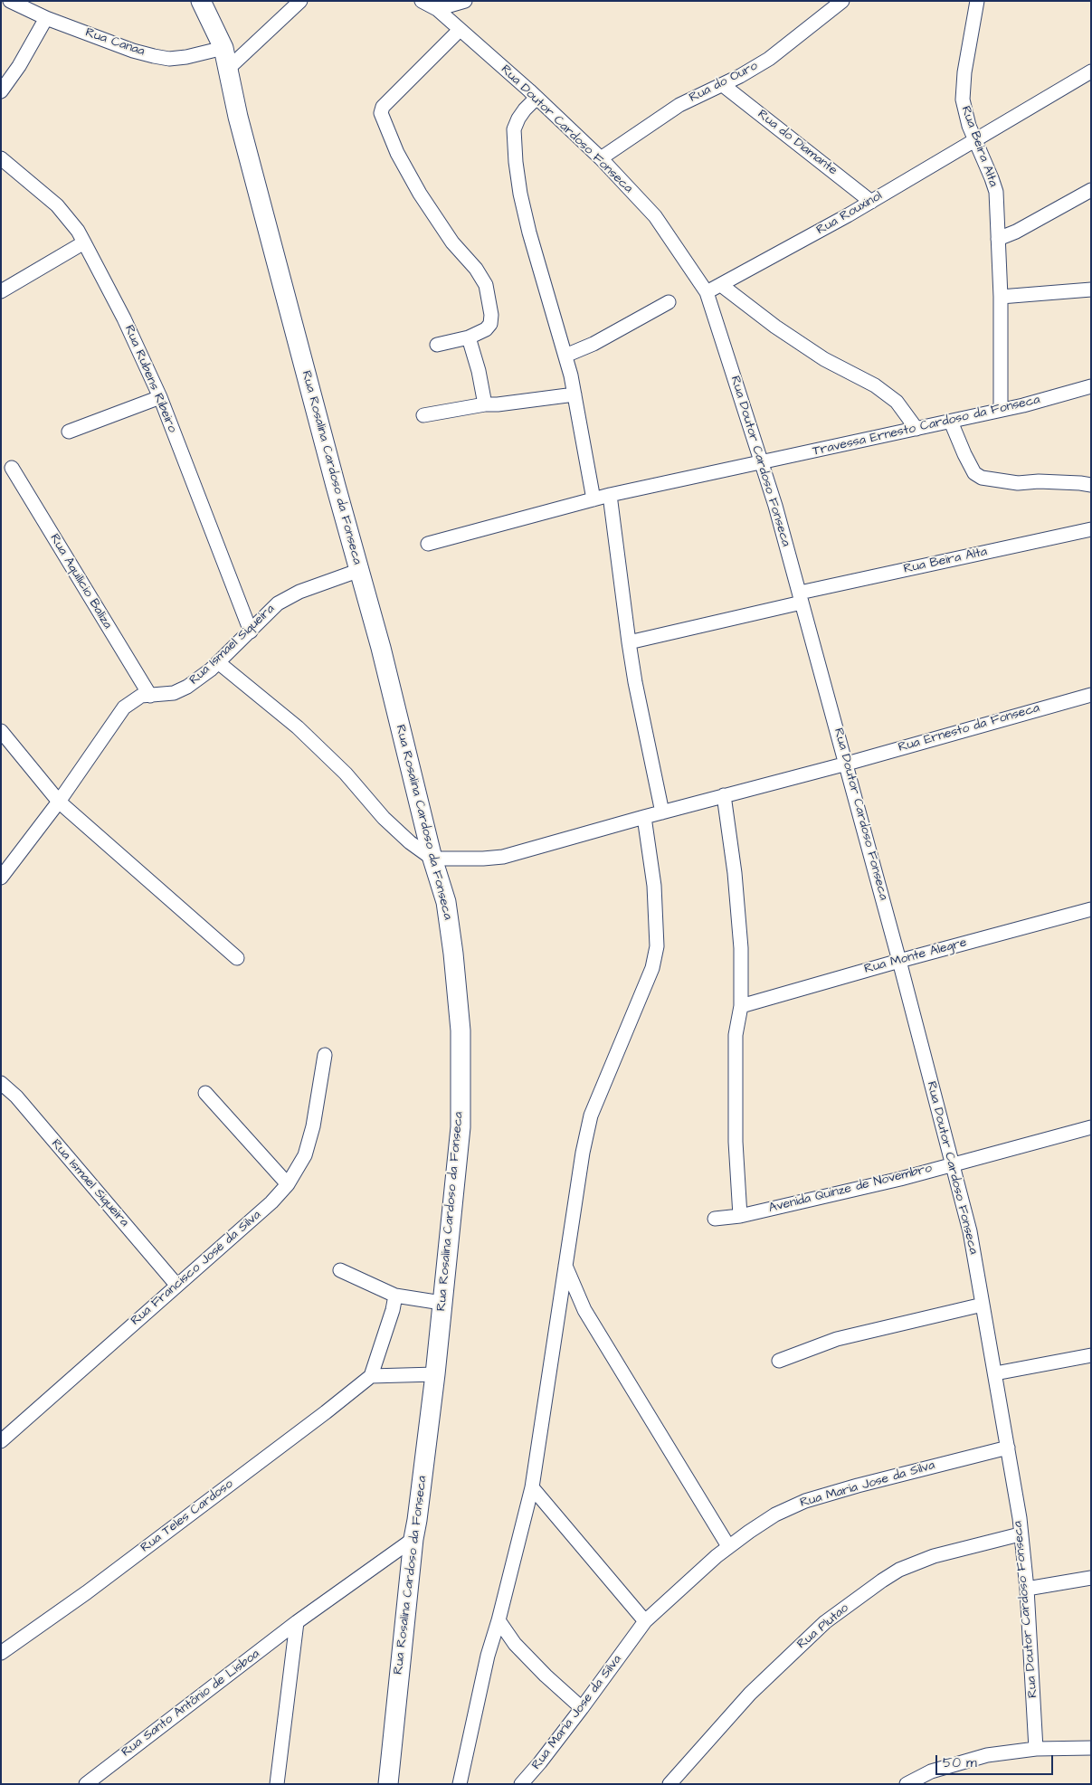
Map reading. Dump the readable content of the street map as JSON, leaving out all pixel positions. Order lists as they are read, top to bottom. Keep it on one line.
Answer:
{"streets":{"street":["Rua Canaa","Rua do Ouro","Rua Doutor Cardoso Fonseca","Rua do Diamante","Rua Beira Alta","Rua Rouxinol","Rua Rubens Ribeiro","Travessa Ernesto Cardoso da Fonseca","Rua Rosalina Cardoso da Fonseca","Rua Aquilicio Baliza","Rua Ismael Siqueira","Rua Ernesto da Fonseca","Rua Monte Alegre","Avenida Quinze de Novembro","Rua Francisco José da Silva","Rua Maria Jose da Silva","Rua Teles Cardoso","Rua Plutao","Rua Santo Antônio de Lisboa"]},"crossings":[["Rua Canaa","Rua Rosalina Cardoso da Fonseca"],["Rua do Ouro","Rua Doutor Cardoso Fonseca"],["Rua do Ouro","Rua do Diamante"],["Rua Doutor Cardoso Fonseca","Rua Beira Alta"],["Rua Doutor Cardoso Fonseca","Rua Rouxinol"],["Rua Doutor Cardoso Fonseca","Travessa Ernesto Cardoso da Fonseca"],["Rua Doutor Cardoso Fonseca","Rua Ernesto da Fonseca"],["Rua Doutor Cardoso Fonseca","Rua Monte Alegre"],["Rua Doutor Cardoso Fonseca","Avenida Quinze de Novembro"],["Rua Doutor Cardoso Fonseca","Rua Maria Jose da Silva"],["Rua Doutor Cardoso Fonseca","Rua Plutao"],["Rua do Diamante","Rua Rouxinol"],["Rua Beira Alta","Rua Rouxinol"],["Rua Beira Alta","Travessa Ernesto Cardoso da Fonseca"],["Rua Rubens Ribeiro","Rua Ismael Siqueira"],["Rua Rosalina Cardoso da Fonseca","Rua Ismael Siqueira"],["Rua Rosalina Cardoso da Fonseca","Rua Ernesto da Fonseca"],["Rua Rosalina Cardoso da Fonseca","Rua Santo Antônio de Lisboa"],["Rua Aquilicio Baliza","Rua Ismael Siqueira"],["Rua Ismael Siqueira","Rua Francisco José da Silva"]],"scale_bar":"50 m"}
